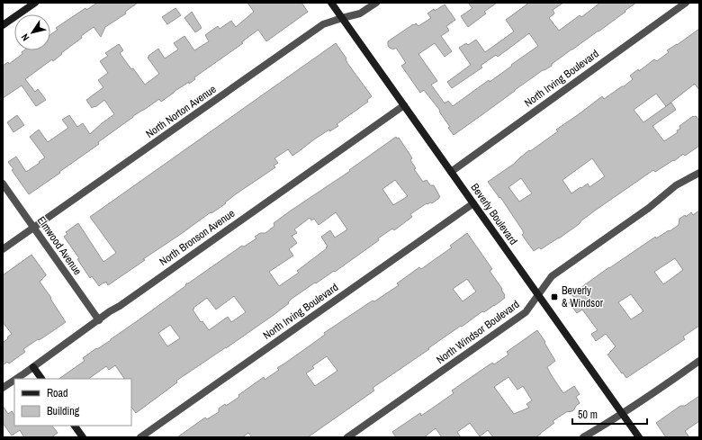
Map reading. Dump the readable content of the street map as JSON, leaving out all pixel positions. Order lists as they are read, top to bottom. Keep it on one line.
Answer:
{"streets":{"main road":["Beverly Boulevard"],"street":["North Irving Boulevard","North Norton Avenue","North Bronson Avenue","Elmwood Avenue","North Windsor Boulevard"]},"crossings":[["North Irving Boulevard","Beverly Boulevard"],["North Norton Avenue","Beverly Boulevard"],["North Norton Avenue","Elmwood Avenue"],["Beverly Boulevard","North Bronson Avenue"],["Beverly Boulevard","North Windsor Boulevard"],["North Bronson Avenue","Elmwood Avenue"]],"places":{"transit":["Beverly & Windsor"]},"legend":["Road","Building"],"scale_bar":"50 m","north":"bottom left"}
